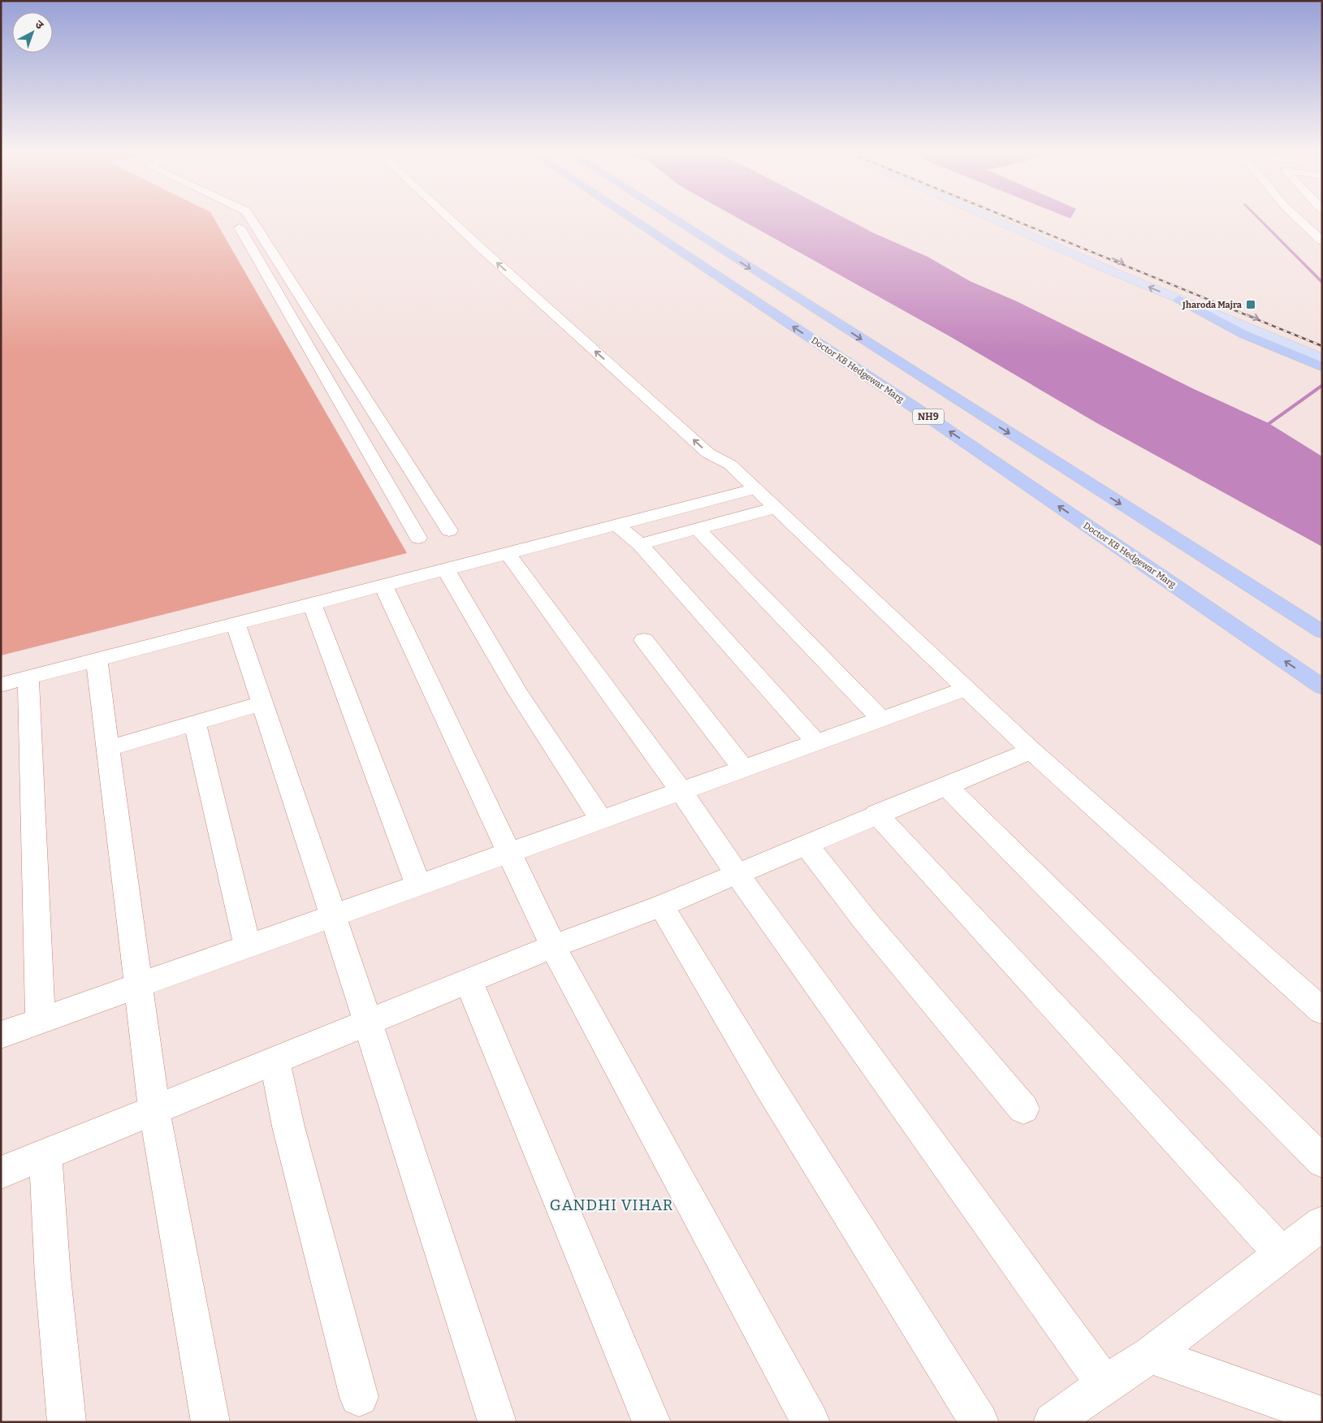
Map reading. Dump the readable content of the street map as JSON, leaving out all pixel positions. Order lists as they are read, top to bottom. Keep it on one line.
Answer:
{"streets":{"highway":["Doctor KB Hedgewar Marg","NH9"]},"districts":["GANDHI VIHAR"],"places":{"transit":["Jharoda Majra"]},"north":"top right"}
